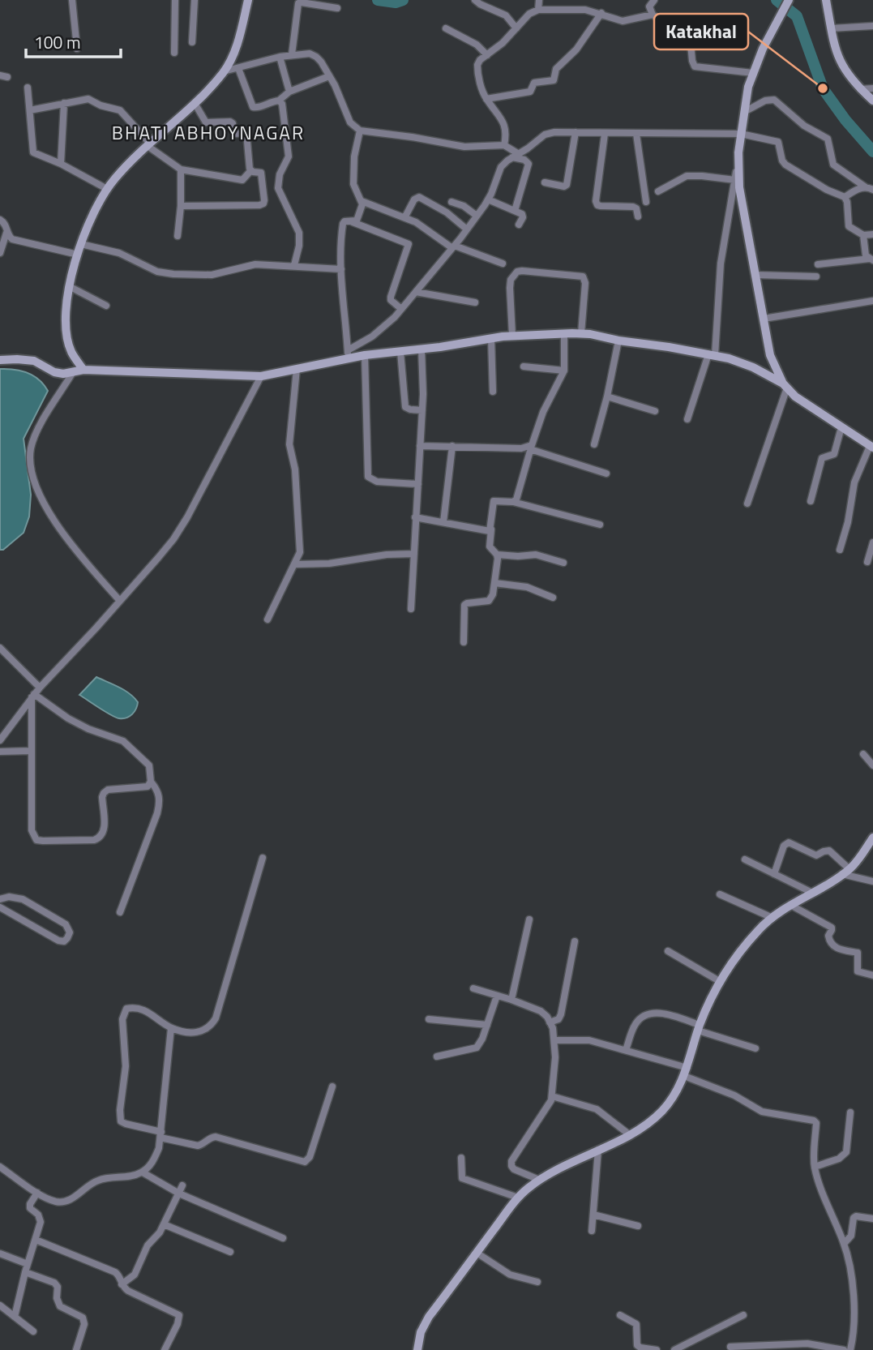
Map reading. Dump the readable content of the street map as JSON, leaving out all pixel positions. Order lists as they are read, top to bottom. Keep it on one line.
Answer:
{"districts":["BHATI ABHOYNAGAR"],"places":["Katakhal"],"scale_bar":"100 m"}
